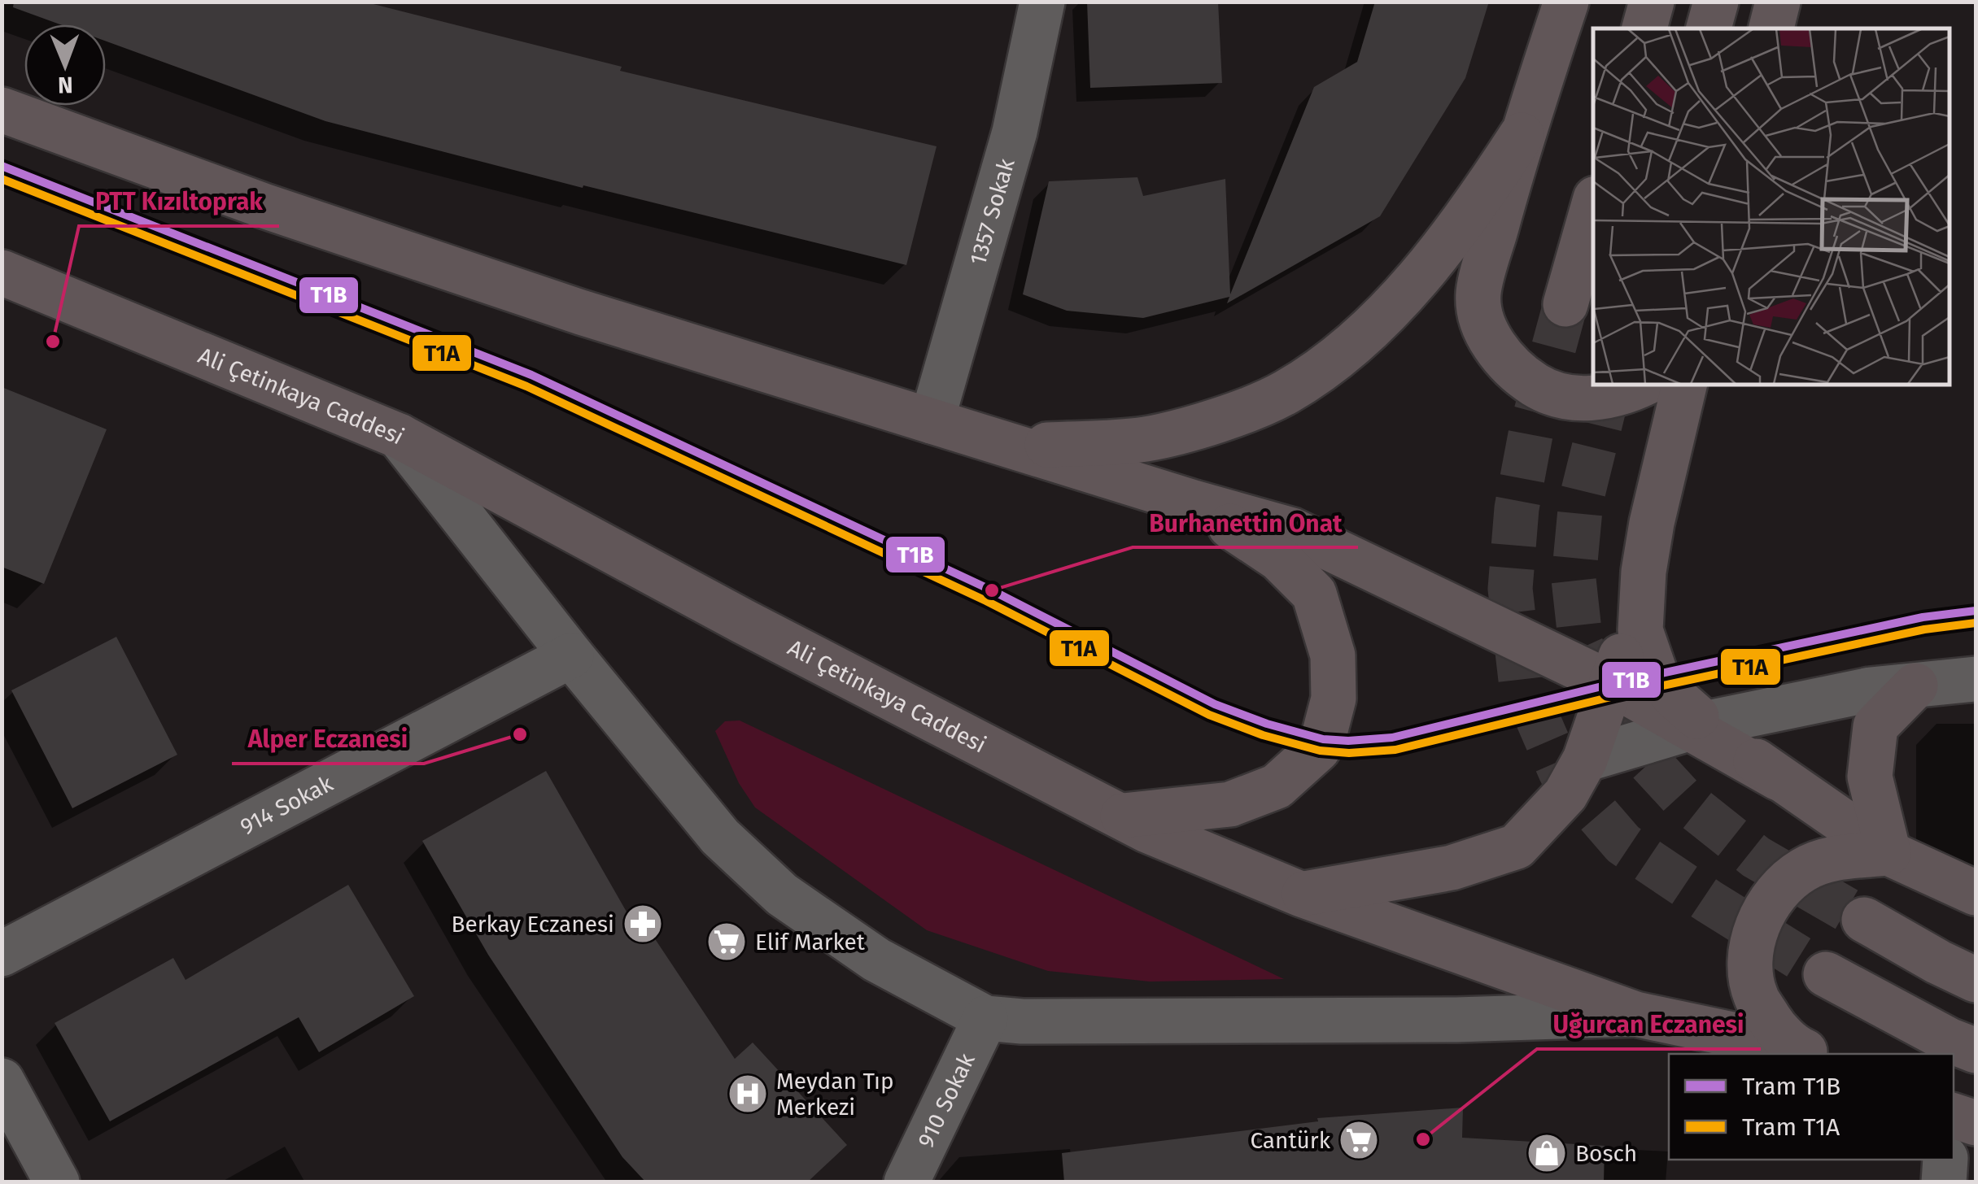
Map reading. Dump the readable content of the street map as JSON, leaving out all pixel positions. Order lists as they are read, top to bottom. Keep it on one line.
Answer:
{"streets":{"main road":["Ali Çetinkaya Caddesi"],"street":["1357 Sokak","914 Sokak","910 Sokak"]},"places":{"other":["PTT Kızıltoprak","Burhanettin Onat","Alper Eczanesi","Uğurcan Eczanesi"],"pharmacy":["Berkay Eczanesi"],"supermarket":["Elif Market","Cantürk"],"hospital":["Meydan Tıp Merkezi"],"shop":["Bosch"]},"lines":["tram line T1B","tram line T1A"],"legend":["Tram T1B","Tram T1A"],"north":"bottom"}
